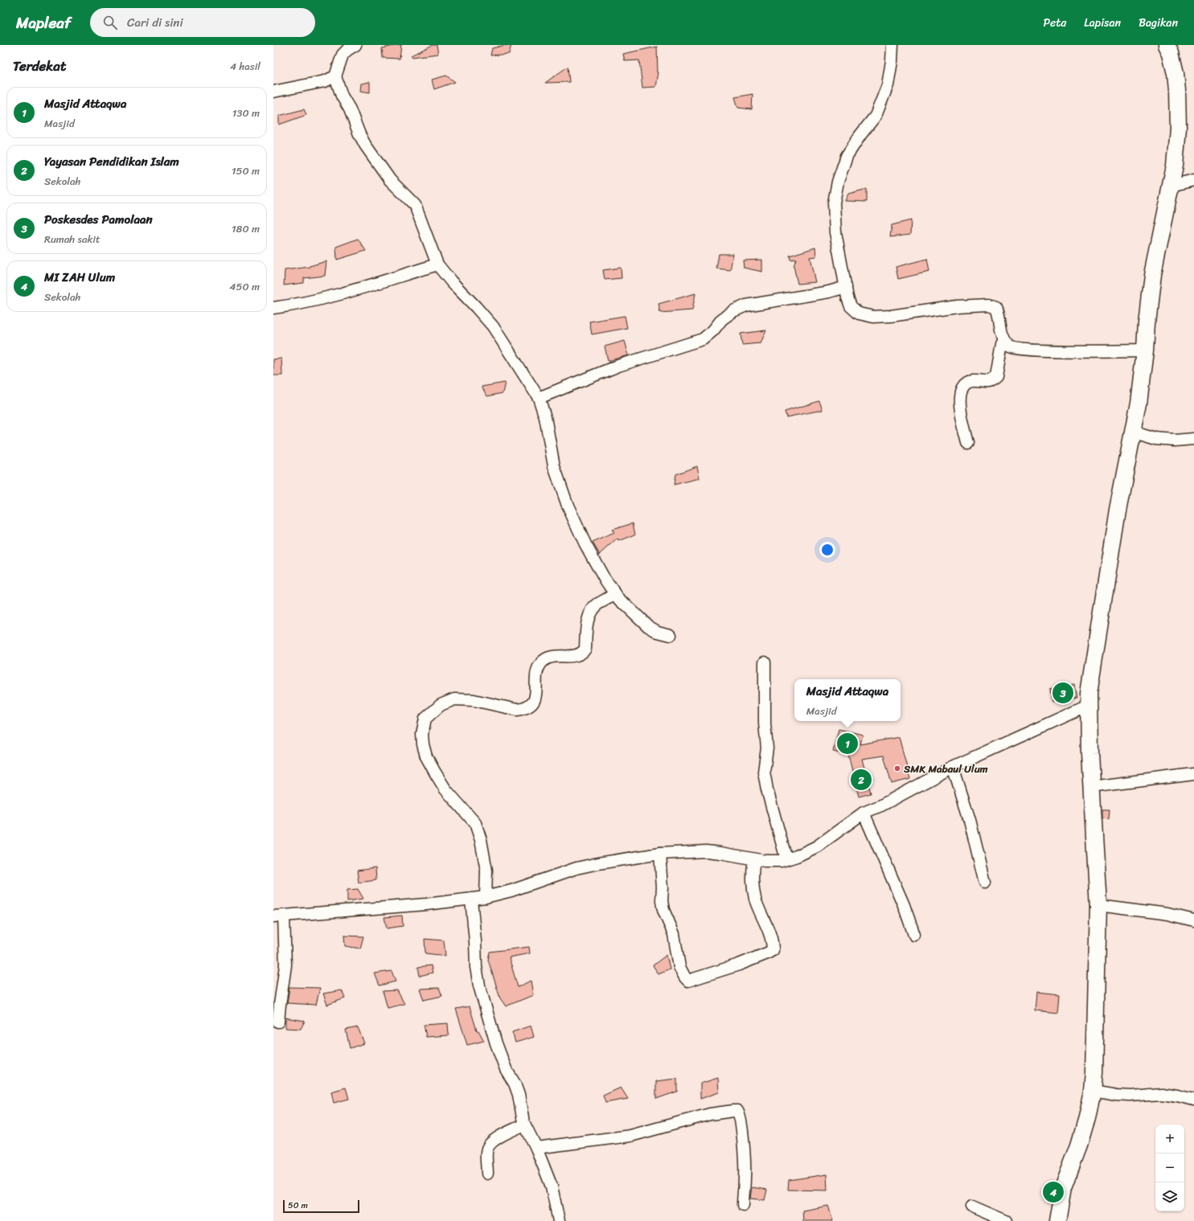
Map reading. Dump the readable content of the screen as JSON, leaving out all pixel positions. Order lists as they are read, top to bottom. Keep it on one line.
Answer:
{"places":["SMK Mabaul Ulum"],"scale_bar":"50 m","page":{"header":"Mapleaf","search":"Cari di sini","nav":["Peta","Lapisan","Bagikan"],"heading":["Terdekat","4 hasil"],"list":[{"mark":"1","name":"Masjid Attaqwa","note":"Masjid","value":"130 m"},{"mark":"2","name":"Yayasan Pendidikan Islam","note":"Sekolah","value":"150 m"},{"mark":"3","name":"Poskesdes Pamolaan","note":"Rumah sakit","value":"180 m"},{"mark":"4","name":"MI ZAH Ulum","note":"Sekolah","value":"450 m"}],"popup":["Masjid Attaqwa","Masjid"],"pins":["3","1","2","4"],"map_buttons":["+","−"],"scale":"50 m"}}
